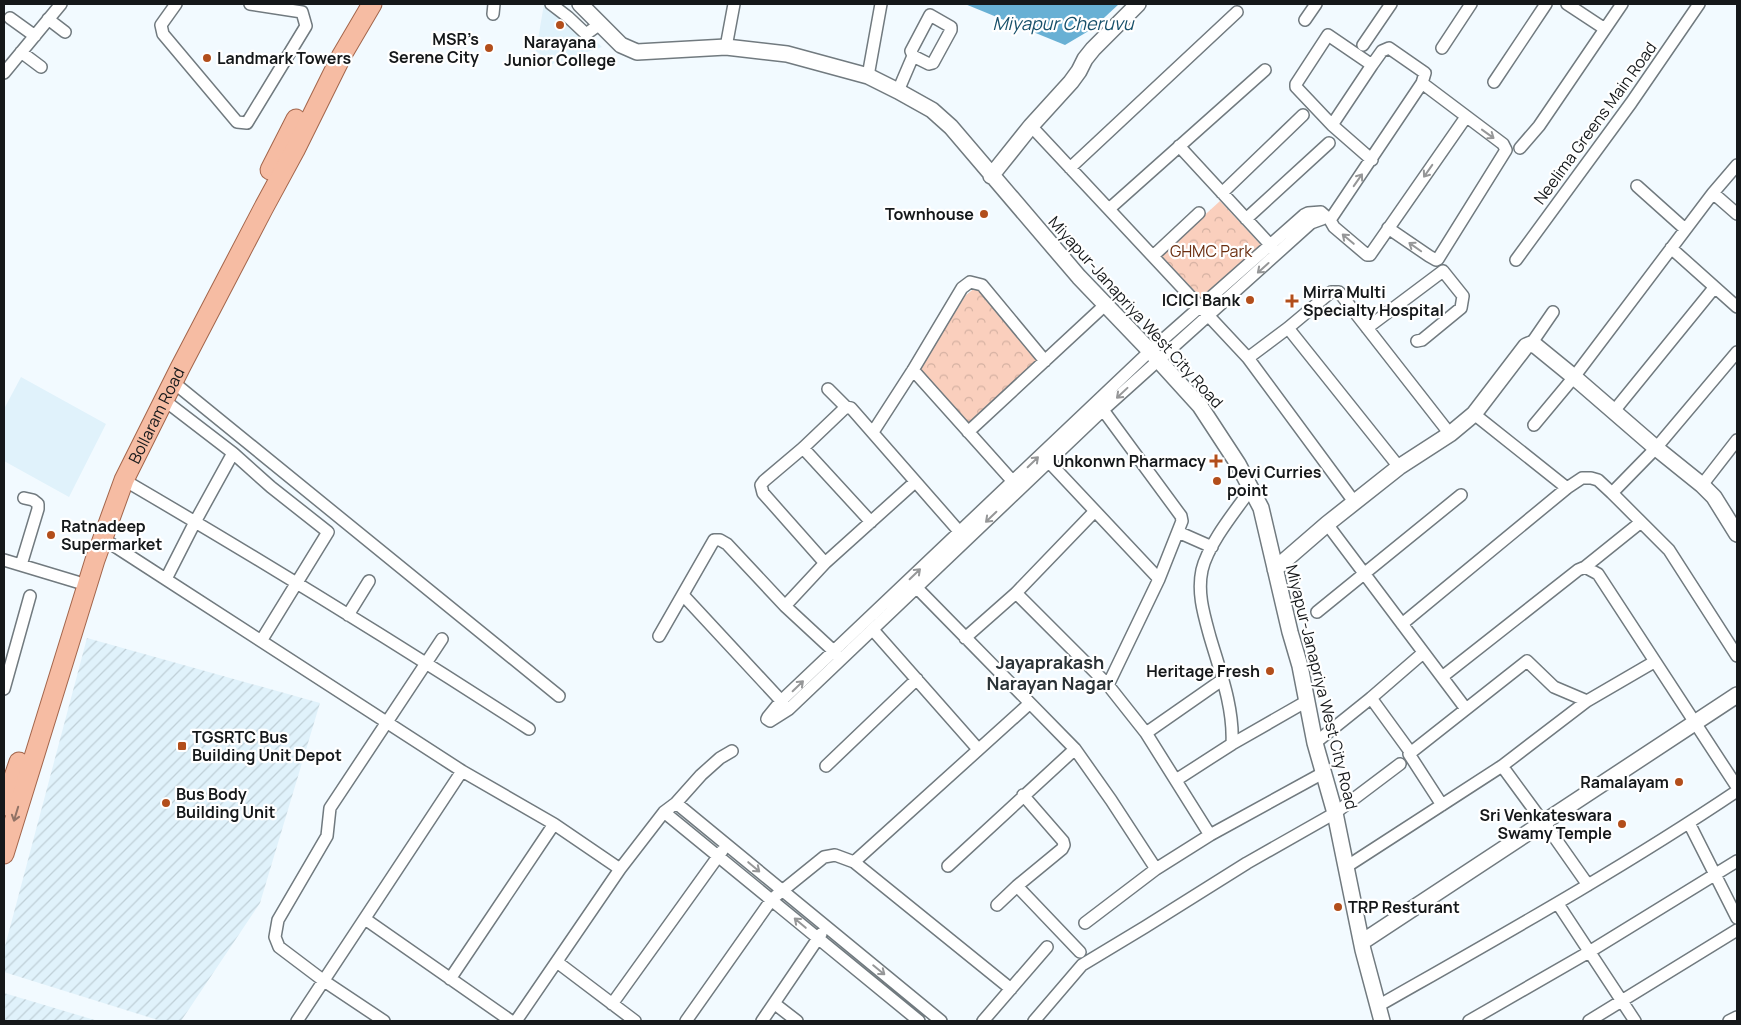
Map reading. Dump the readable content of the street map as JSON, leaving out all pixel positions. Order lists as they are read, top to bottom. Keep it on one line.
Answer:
{"streets":{"main road":["Bollaram Road"],"street":["Neelima Greens Main Road","Miyapur-Janapriya West City Road"]},"districts":["Jayaprakash Narayan Nagar"],"water":["Miyapur Cheruvu"],"parks":["GHMC Park"],"places":{"other":["Narayana Junior College","MSR’s Serene City","Landmark Towers","Townhouse","ICICI Bank","Devi Curries point","Ratnadeep Supermarket","Heritage Fresh","Ramalayam","Bus Body Building Unit","Sri Venkateswara Swamy Temple","TRP Resturant"],"health":["Mirra Multi Specialty Hospital","Unkonwn Pharmacy"],"transit":["TGSRTC Bus Building Unit Depot"]}}
